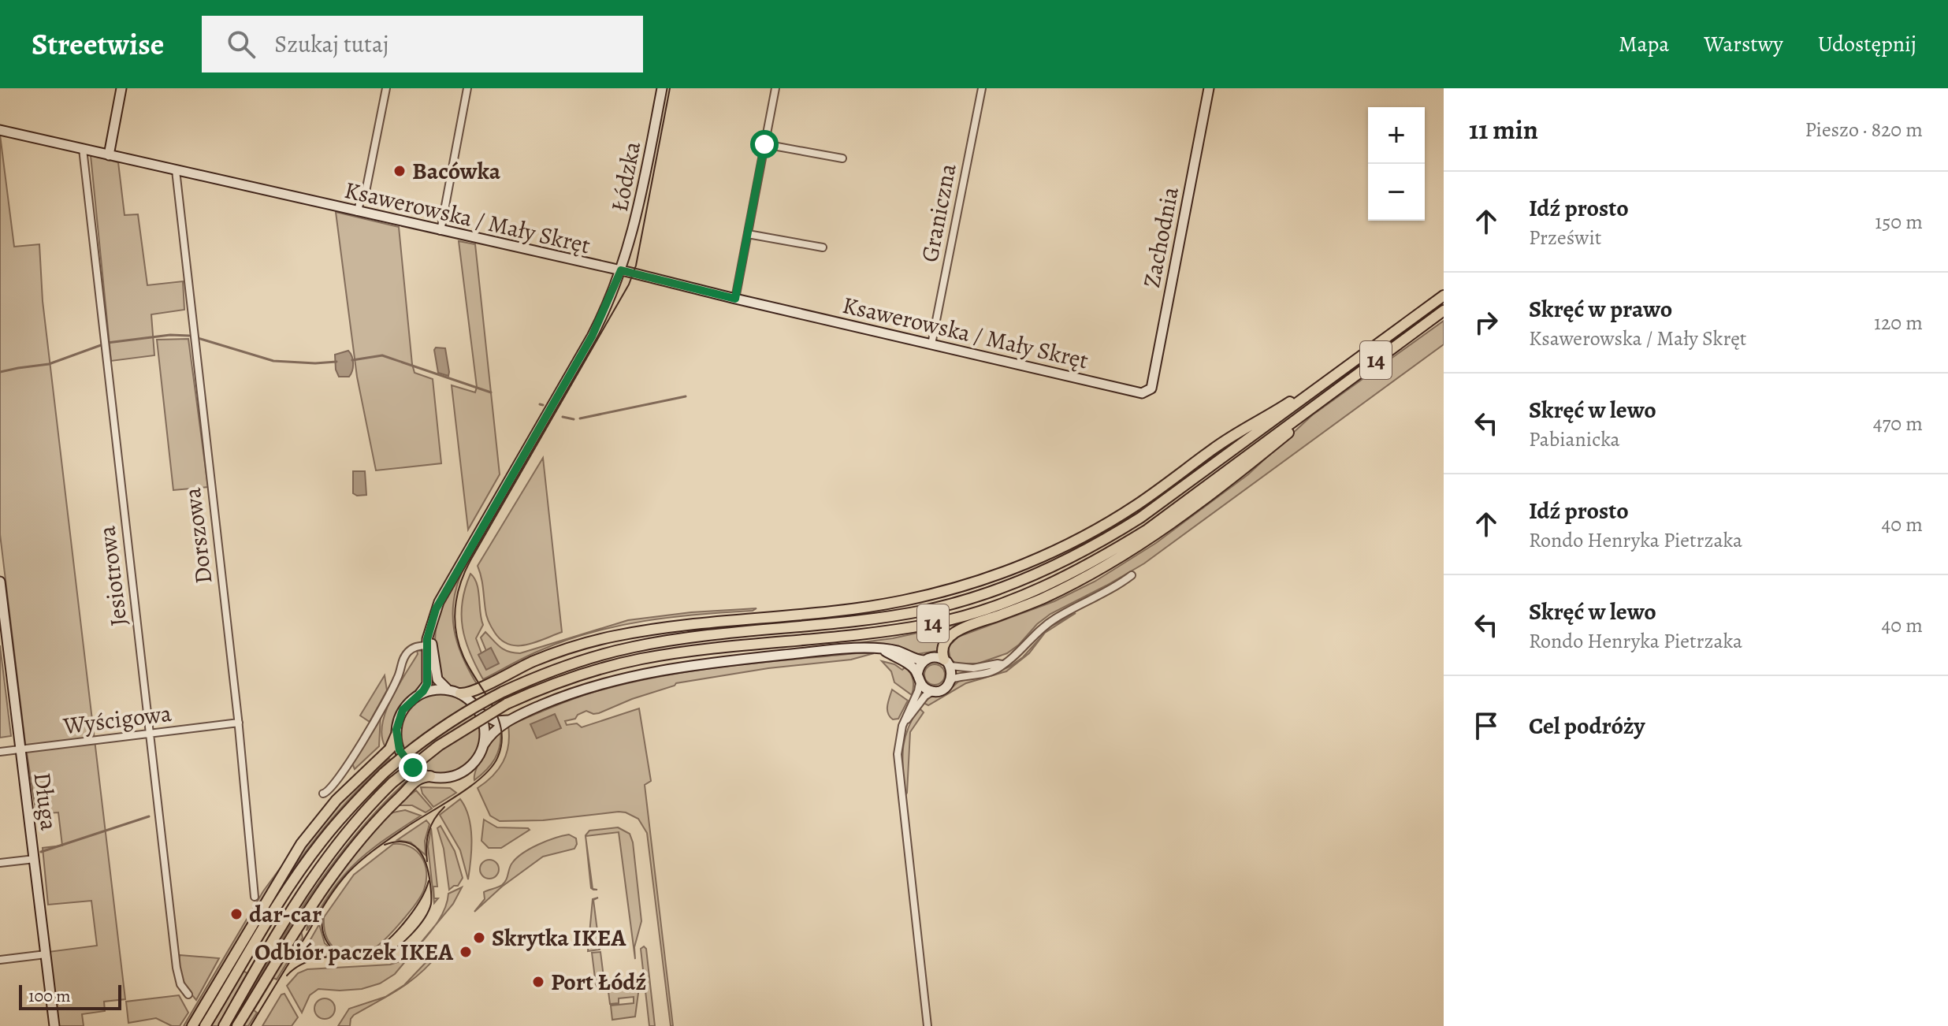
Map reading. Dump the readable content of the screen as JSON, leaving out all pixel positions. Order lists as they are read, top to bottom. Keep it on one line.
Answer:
{"streets":{"main road":["14"],"street":["Łódzka","Graniczna","Ksawerowska / Mały Skręt","Zachodnia","Dorszowa","Jesiotrowa","Wyścigowa","Długa"]},"crossings":[["Łódzka","Ksawerowska / Mały Skręt"],["Graniczna","Ksawerowska / Mały Skręt"],["Ksawerowska / Mały Skręt","Zachodnia"],["Ksawerowska / Mały Skręt","Dorszowa"],["Ksawerowska / Mały Skręt","Jesiotrowa"],["Dorszowa","Wyścigowa"],["Jesiotrowa","Wyścigowa"],["Wyścigowa","Długa"]],"places":["Bacówka","dar-car","Skrytka IKEA","Odbiór paczek IKEA","Port Łódź"],"scale_bar":"100 m","page":{"header":"Streetwise","search":"Szukaj tutaj","nav":["Mapa","Warstwy","Udostępnij"],"heading":["11 min","Pieszo · 820 m"],"map_buttons":["+","−"],"list":[["Idź prosto","Prześwit","150 m"],["Skręć w prawo","Ksawerowska / Mały Skręt","120 m"],["Skręć w lewo","Pabianicka","470 m"],["Idź prosto","Rondo Henryka Pietrzaka","40 m"],["Skręć w lewo","Rondo Henryka Pietrzaka","40 m"],"Cel podróży"],"scale":"100 m"}}
